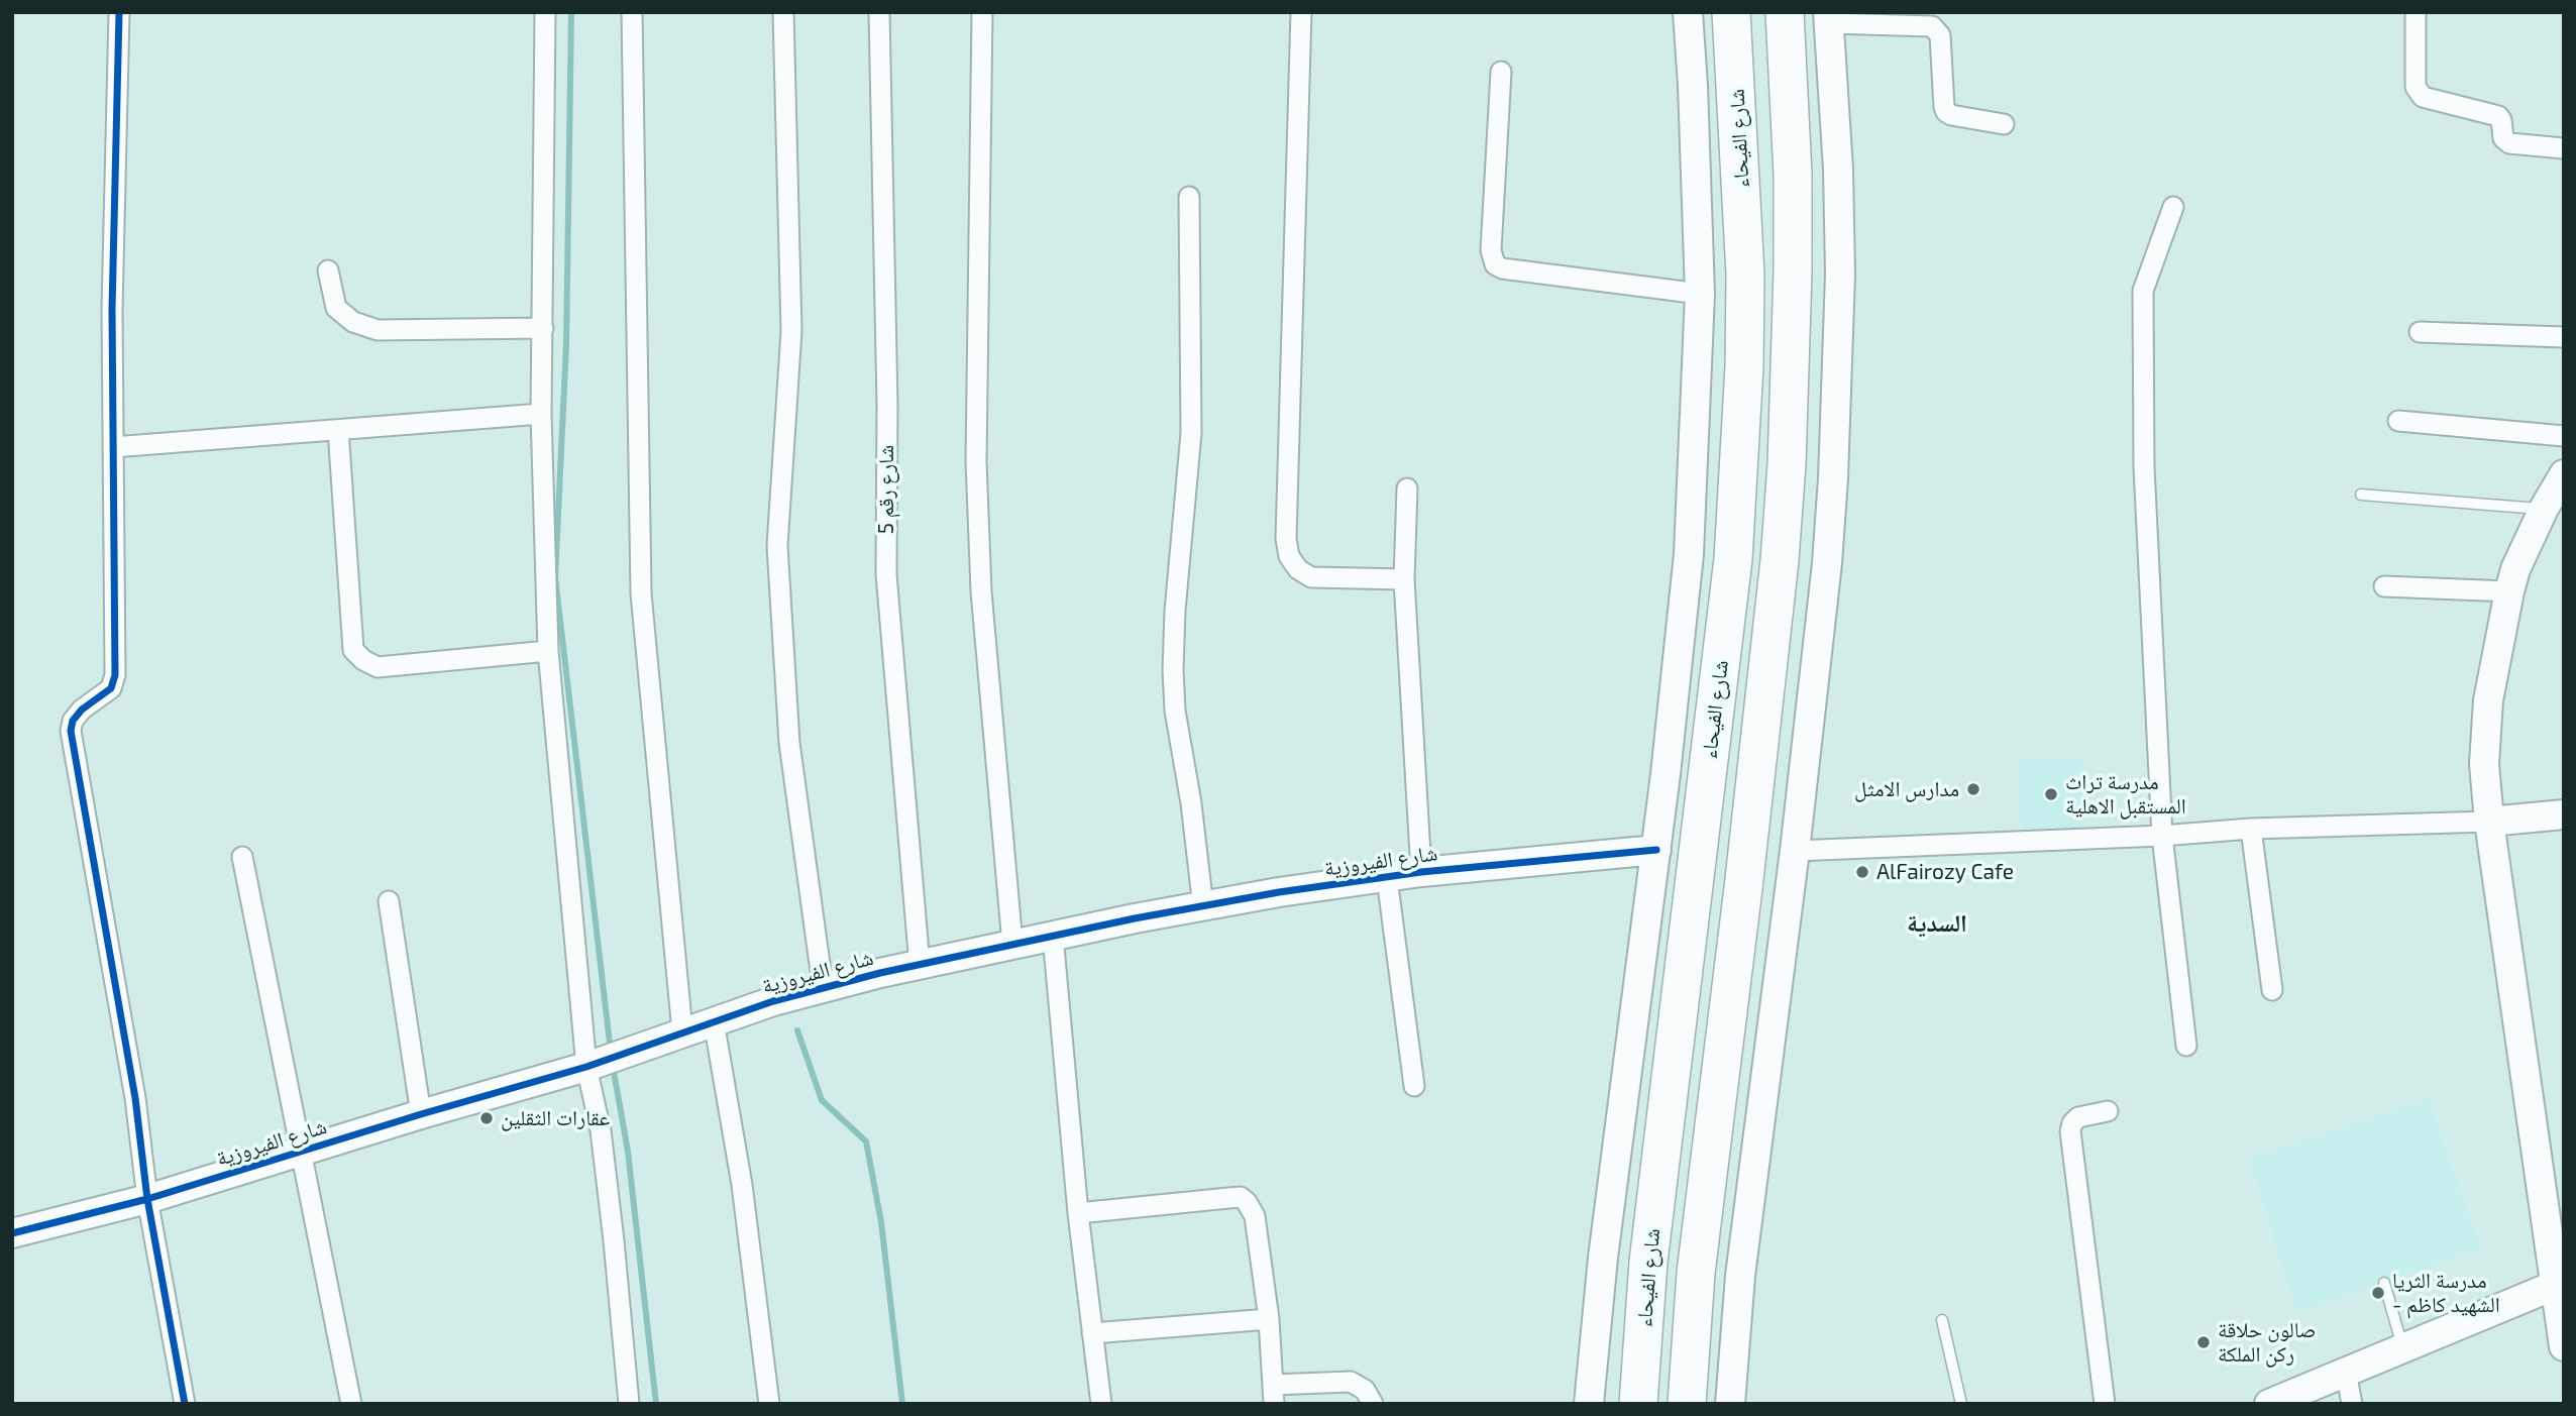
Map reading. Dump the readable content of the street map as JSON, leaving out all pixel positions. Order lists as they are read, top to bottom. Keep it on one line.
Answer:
{"streets":{"highway":["شارع الفيحاء"],"street":["شارع رقم 5","شارع الفيروزية"]},"crossings":[["شارع رقم 5","شارع الفيروزية"]],"districts":["السدية"],"places":["مدارس الامثل","مدرسة تراث المستقبل الاهلية","AlFairozy Cafe","عقارات الثقلين","مدرسة الثريا - الشهيد كاظم","صالون حلاقة ركن الملكة"]}
